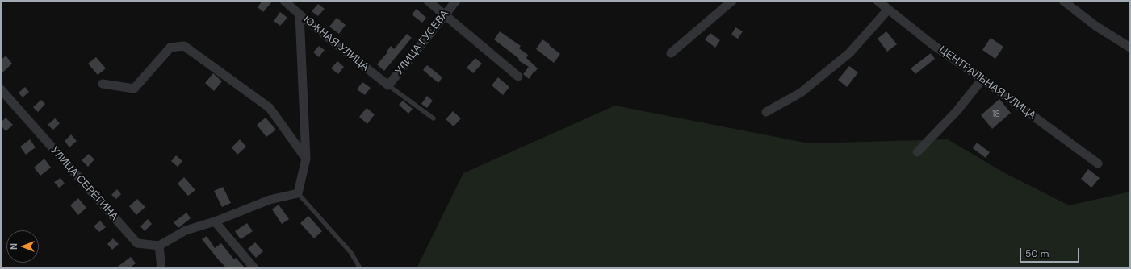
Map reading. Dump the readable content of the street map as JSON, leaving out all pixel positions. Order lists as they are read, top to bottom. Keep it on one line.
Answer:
{"streets":{"street":["УЛИЦА ГУСЕВА","ЮЖНАЯ УЛИЦА","ЦЕНТРАЛЬНАЯ УЛИЦА","УЛИЦА СЕРЁГИНА"]},"crossings":[["УЛИЦА ГУСЕВА","ЮЖНАЯ УЛИЦА"]],"house_numbers":["18"],"scale_bar":"50 m","north":"left"}
